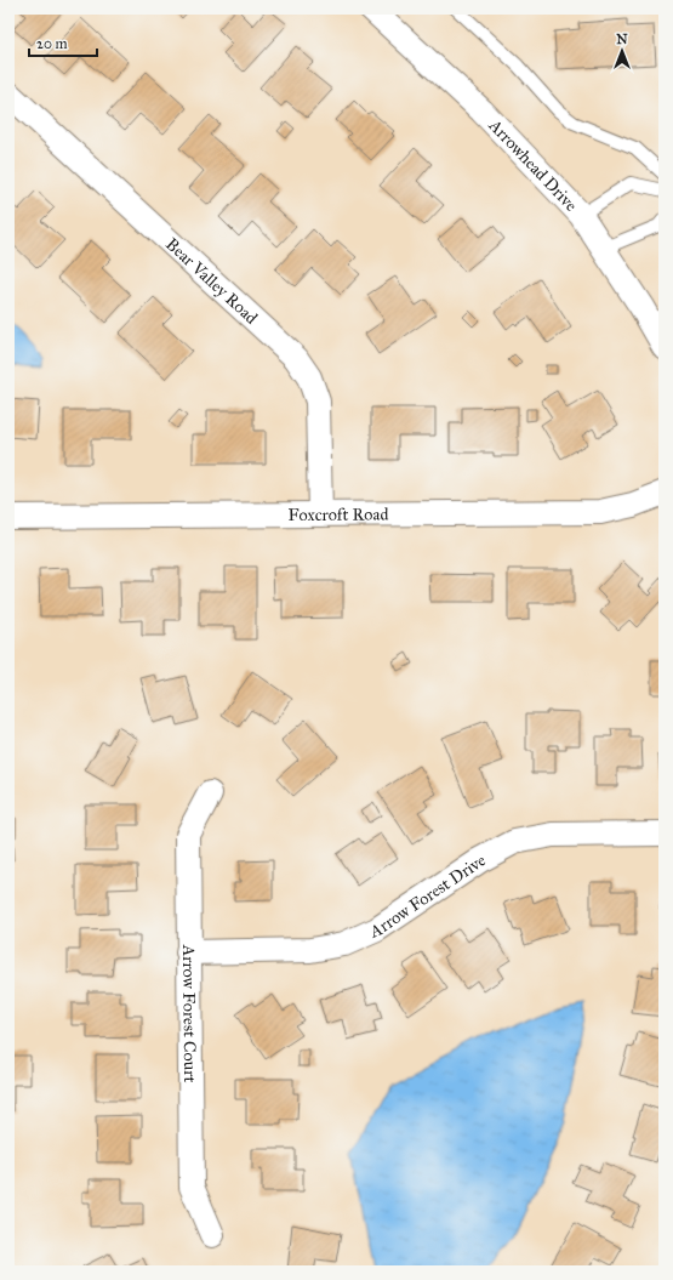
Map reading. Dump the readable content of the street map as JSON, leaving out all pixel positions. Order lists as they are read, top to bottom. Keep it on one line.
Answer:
{"streets":{"street":["Arrowhead Drive","Bear Valley Road","Foxcroft Road","Arrow Forest Drive","Arrow Forest Court"]},"crossings":[["Bear Valley Road","Foxcroft Road"],["Arrow Forest Drive","Arrow Forest Court"]],"scale_bar":"20 m","north":"top"}
